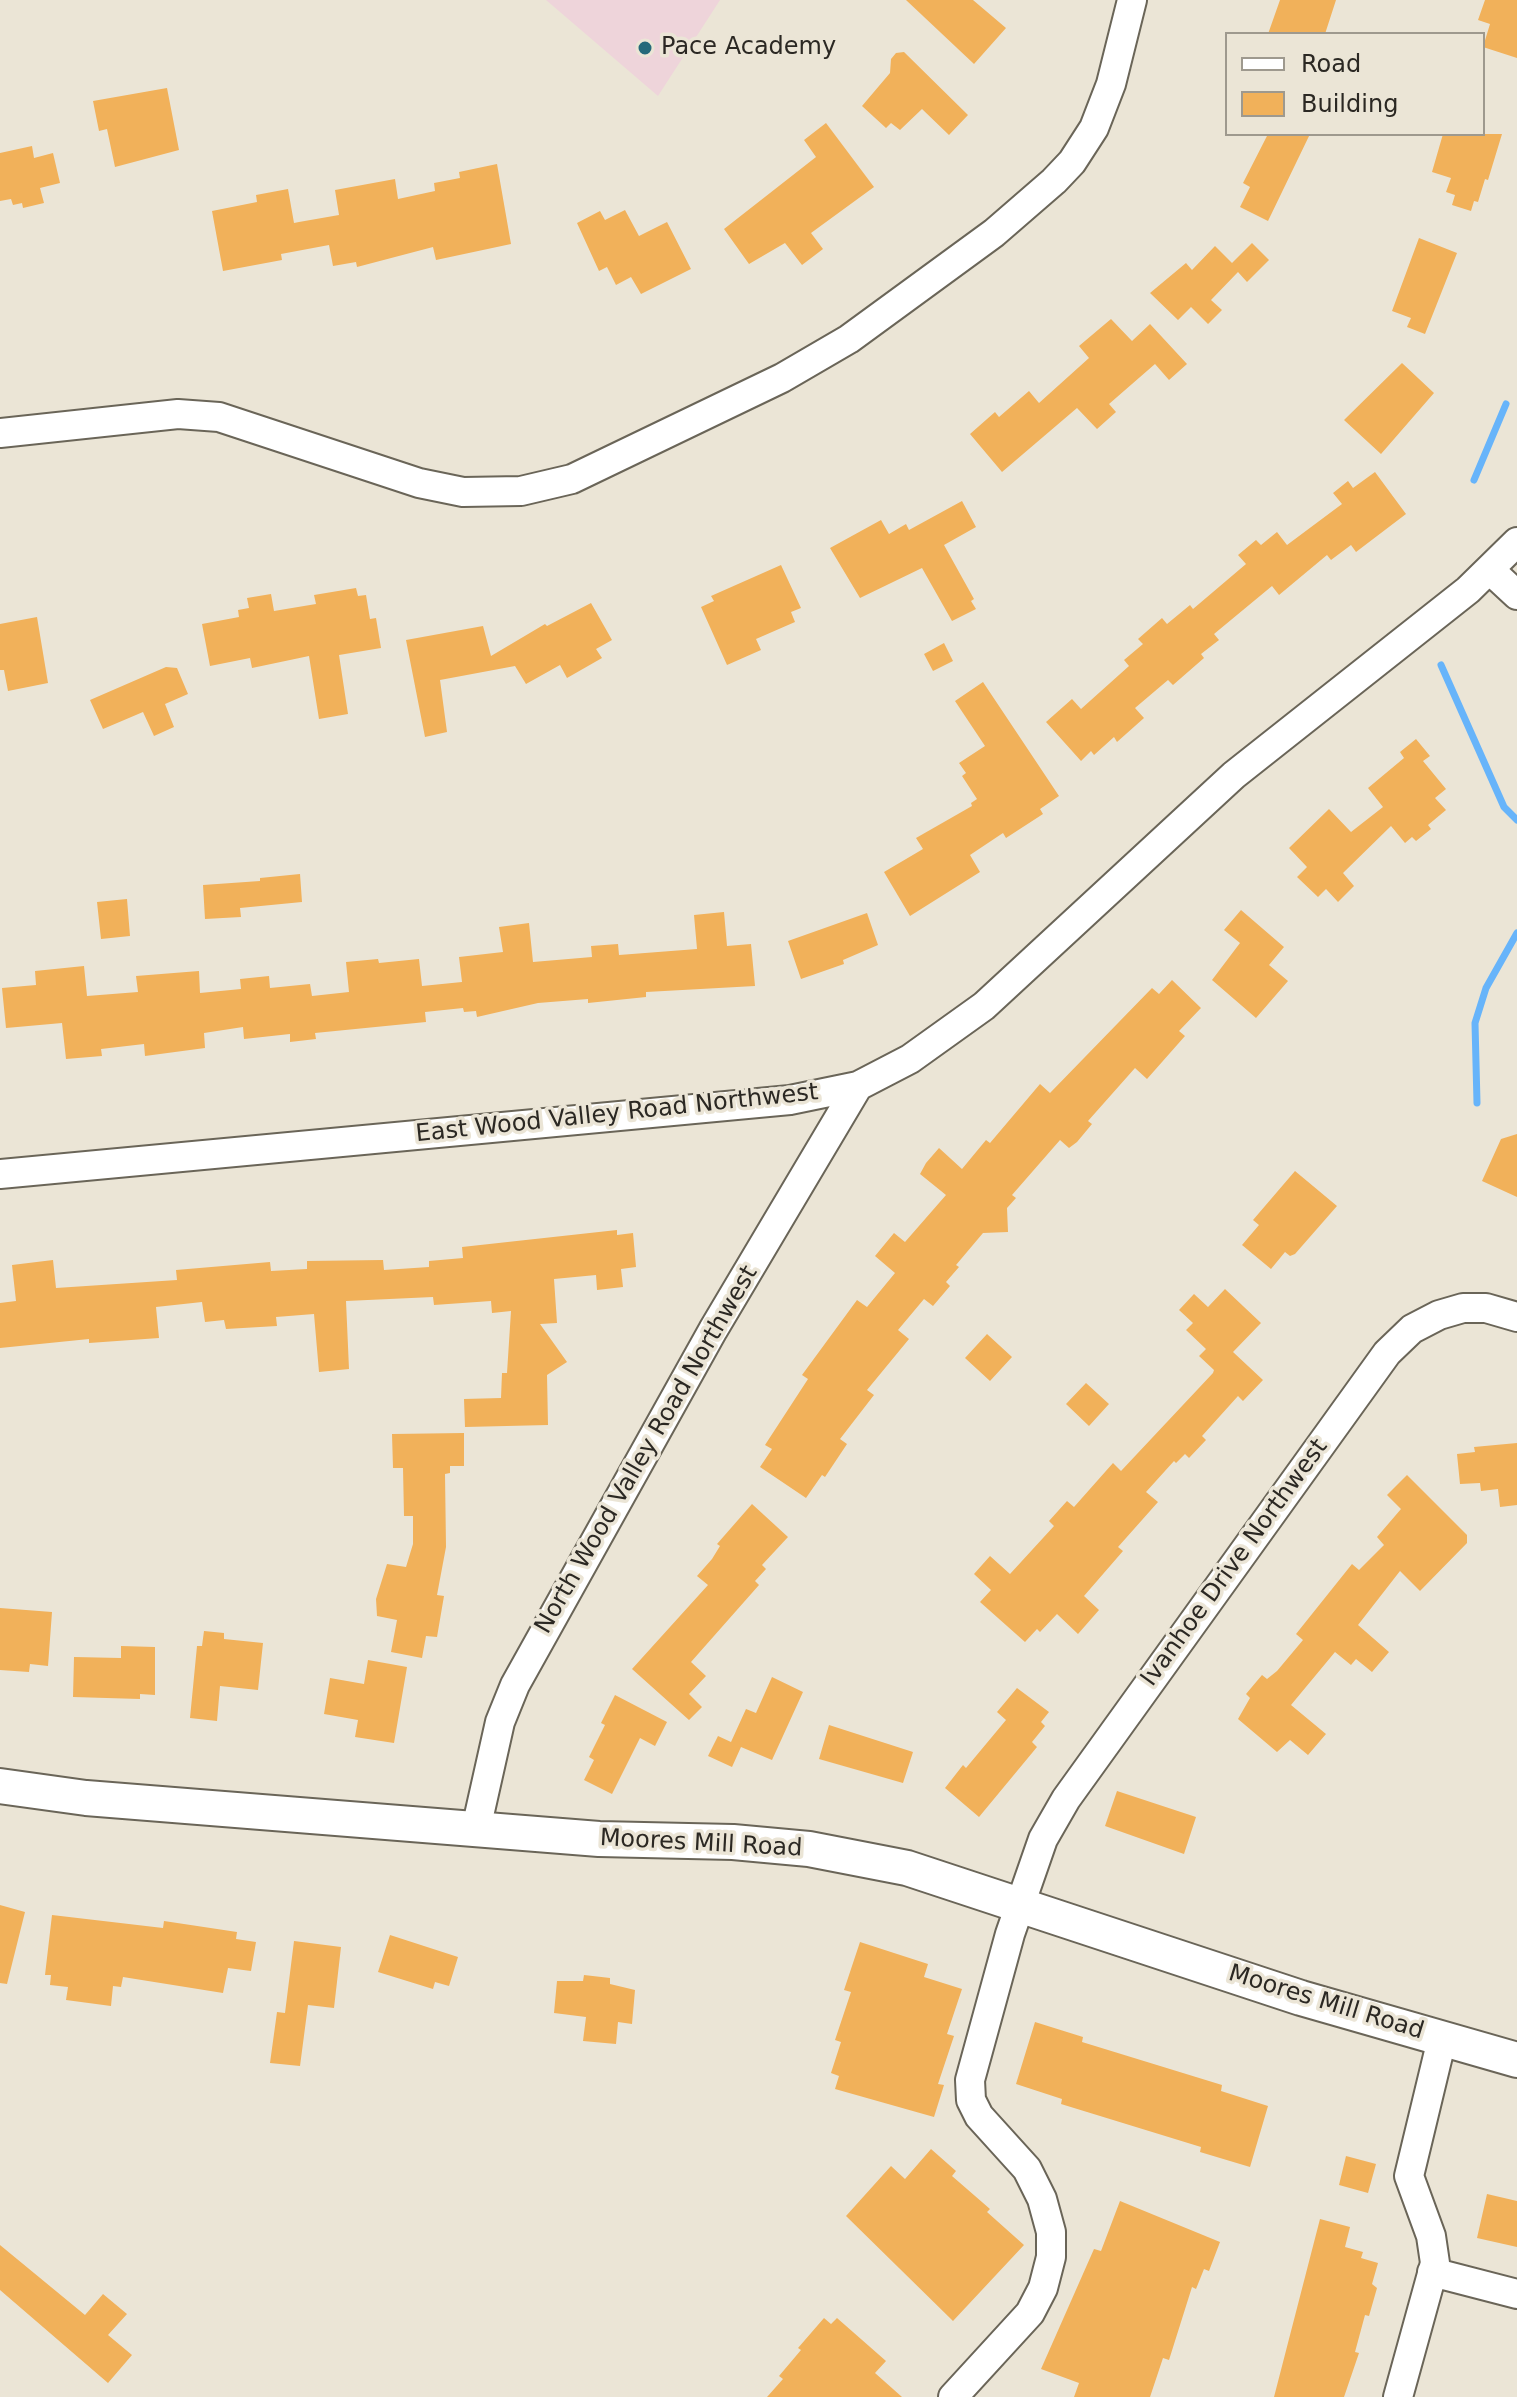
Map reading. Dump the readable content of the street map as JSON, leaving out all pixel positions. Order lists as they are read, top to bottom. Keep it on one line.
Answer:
{"streets":{"street":["East Wood Valley Road Northwest","North Wood Valley Road Northwest","Ivanhoe Drive Northwest","Moores Mill Road"]},"crossings":[["East Wood Valley Road Northwest","North Wood Valley Road Northwest"],["North Wood Valley Road Northwest","Moores Mill Road"],["Ivanhoe Drive Northwest","Moores Mill Road"]],"places":["Pace Academy"],"legend":["Road","Building"]}
